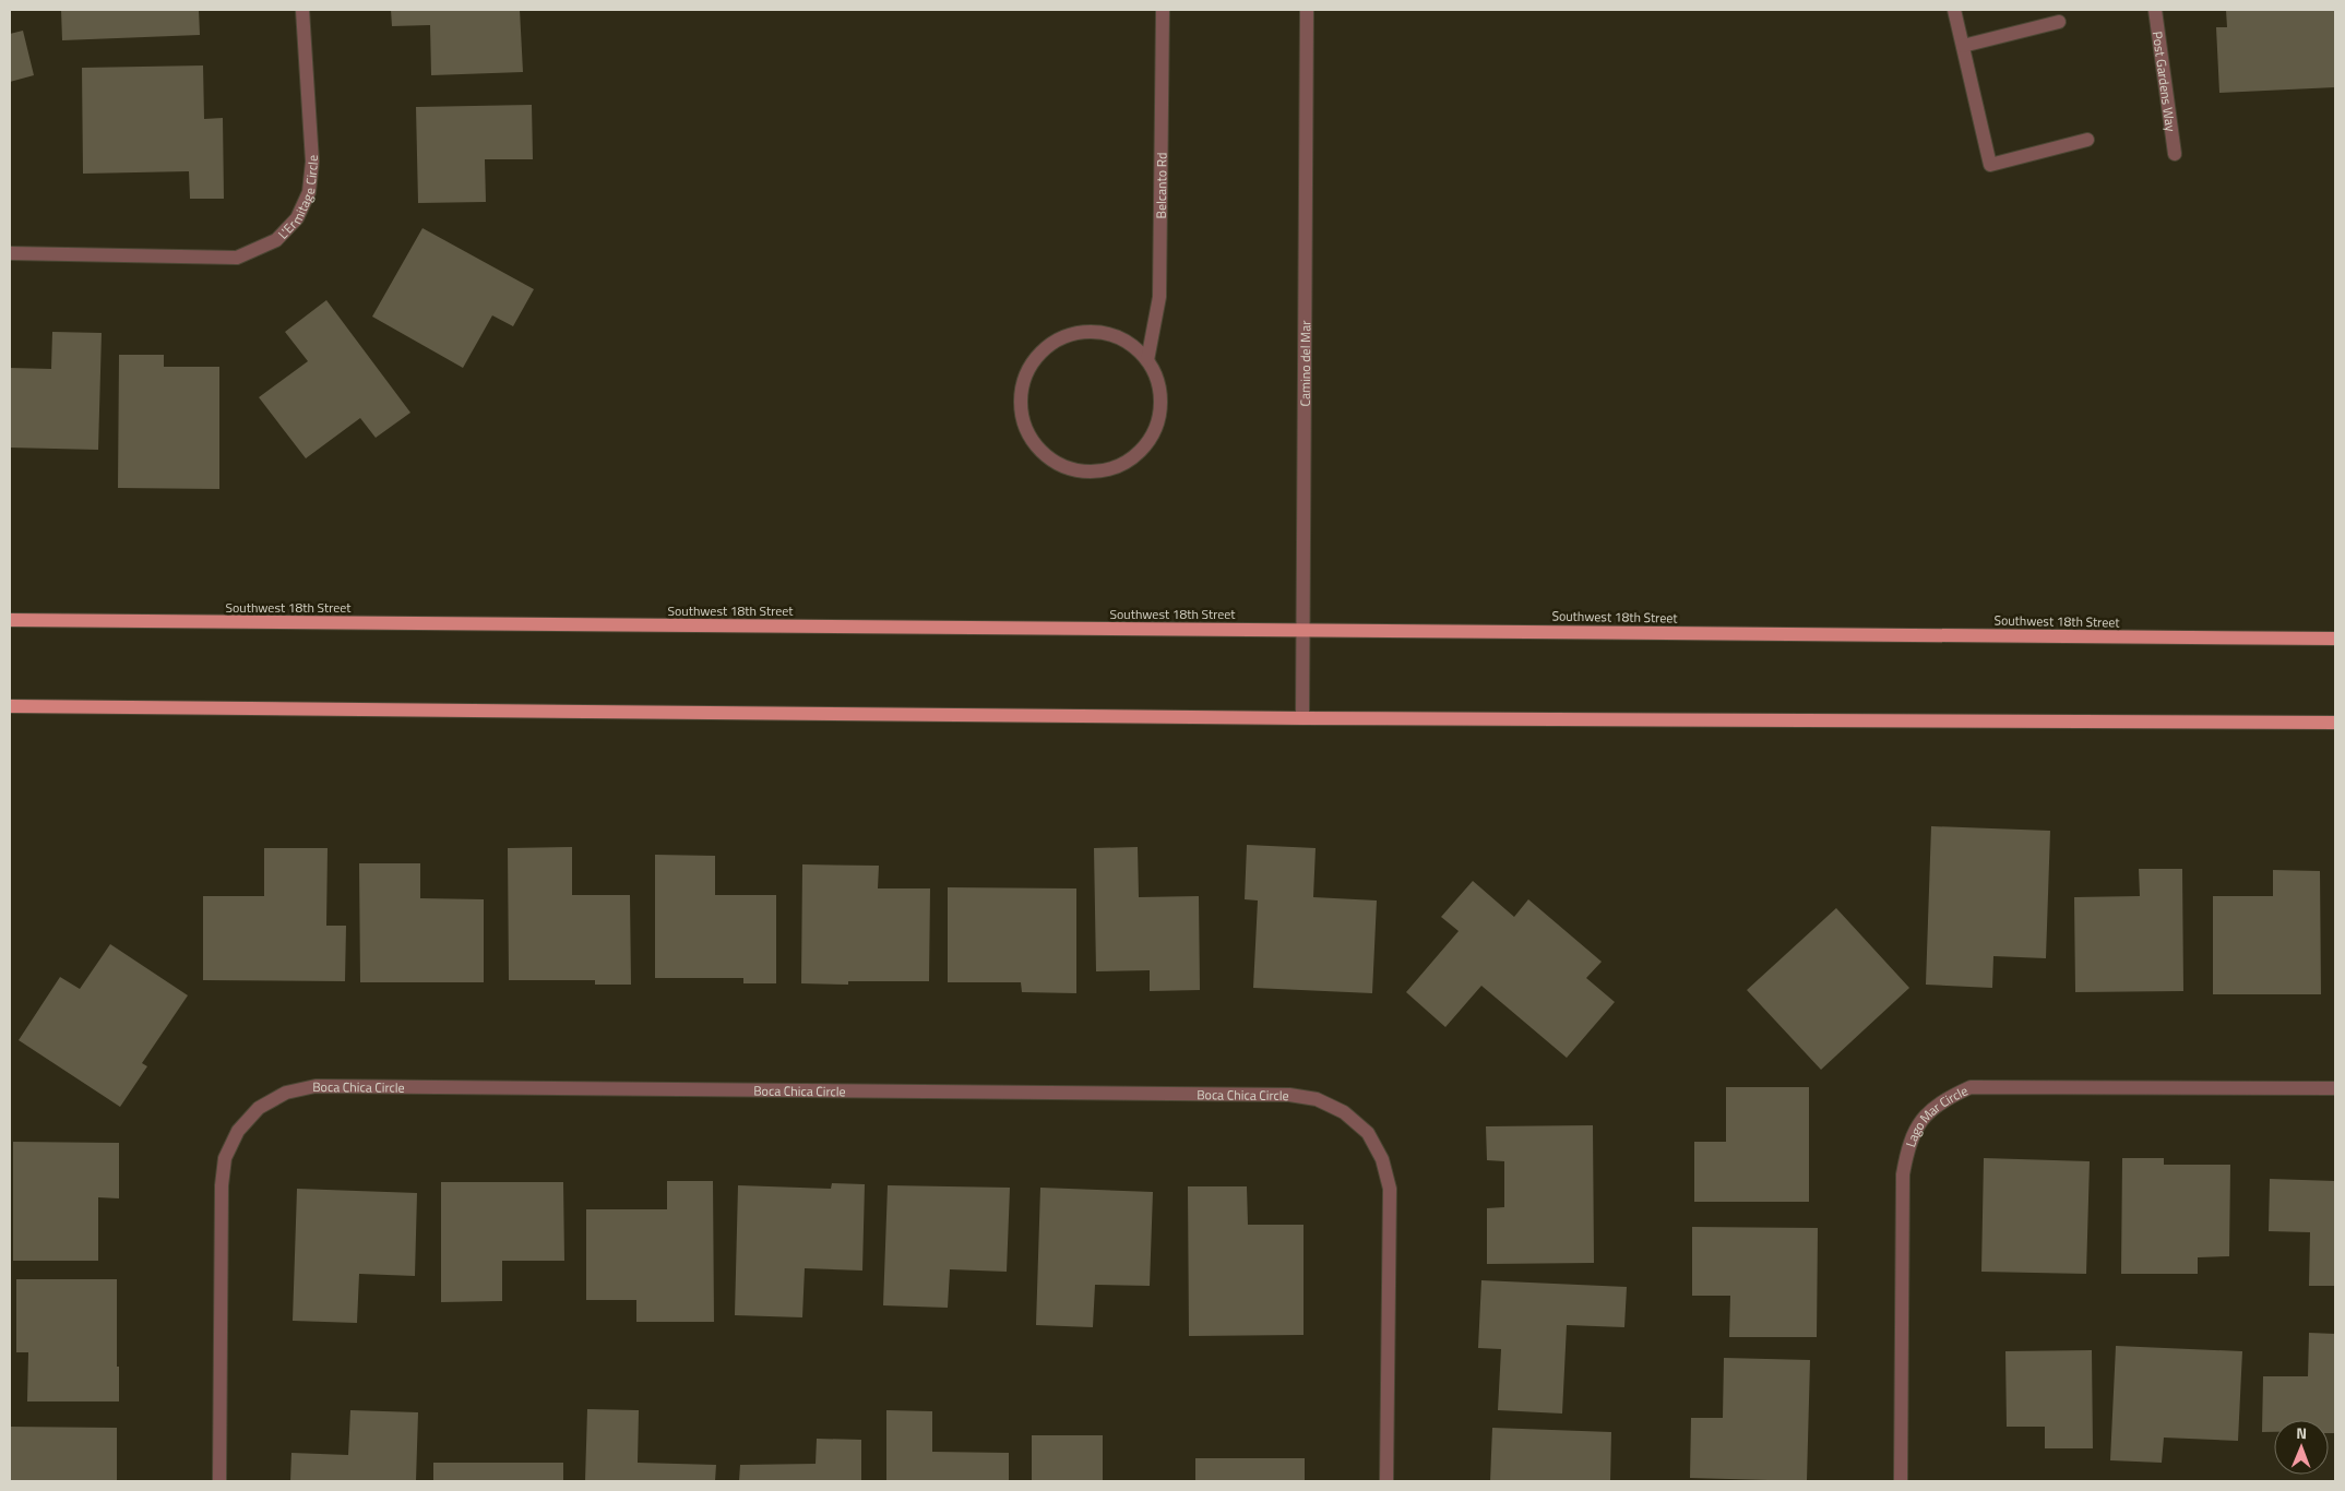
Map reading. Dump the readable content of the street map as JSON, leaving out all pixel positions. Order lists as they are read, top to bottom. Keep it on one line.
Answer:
{"streets":{"main road":["Southwest 18th Street"],"street":["Post Gardens Way","Belcanto Rd","L'Ermitage Circle","Camino del Mar","Boca Chica Circle","Lago Mar Circle"]},"crossings":[["Camino del Mar","Southwest 18th Street"]],"north":"top"}
